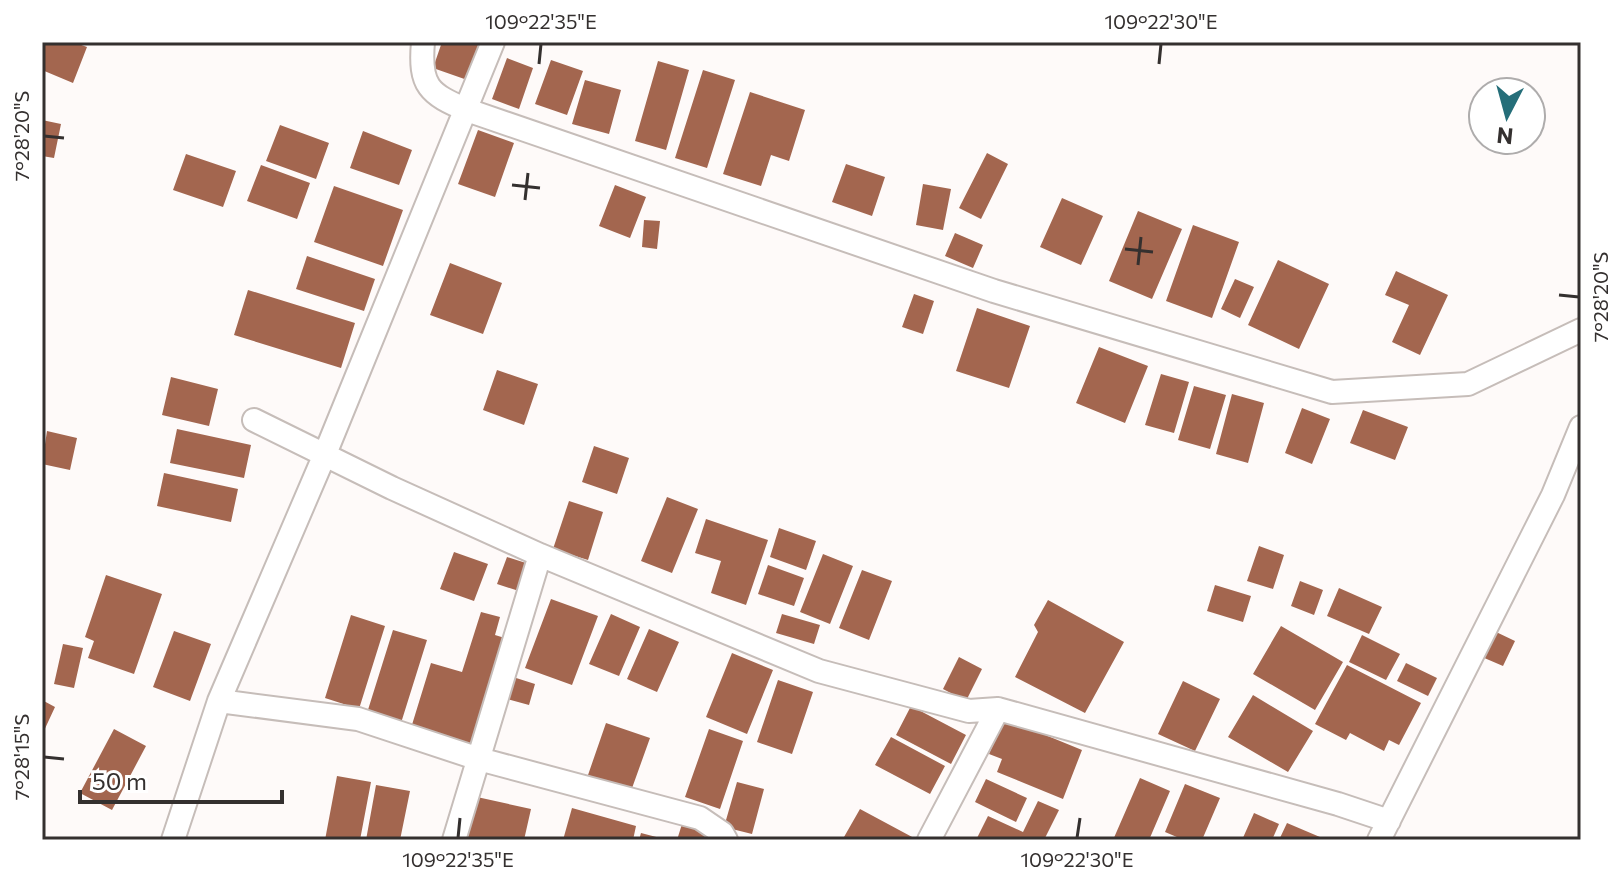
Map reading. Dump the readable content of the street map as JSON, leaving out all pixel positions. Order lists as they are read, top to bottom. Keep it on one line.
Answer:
{"scale_bar":"50 m","north":"bottom","coordinates":["109°22'35\"E","109°22'30\"E","7°28'20\"S","7°28'15\"S"]}
